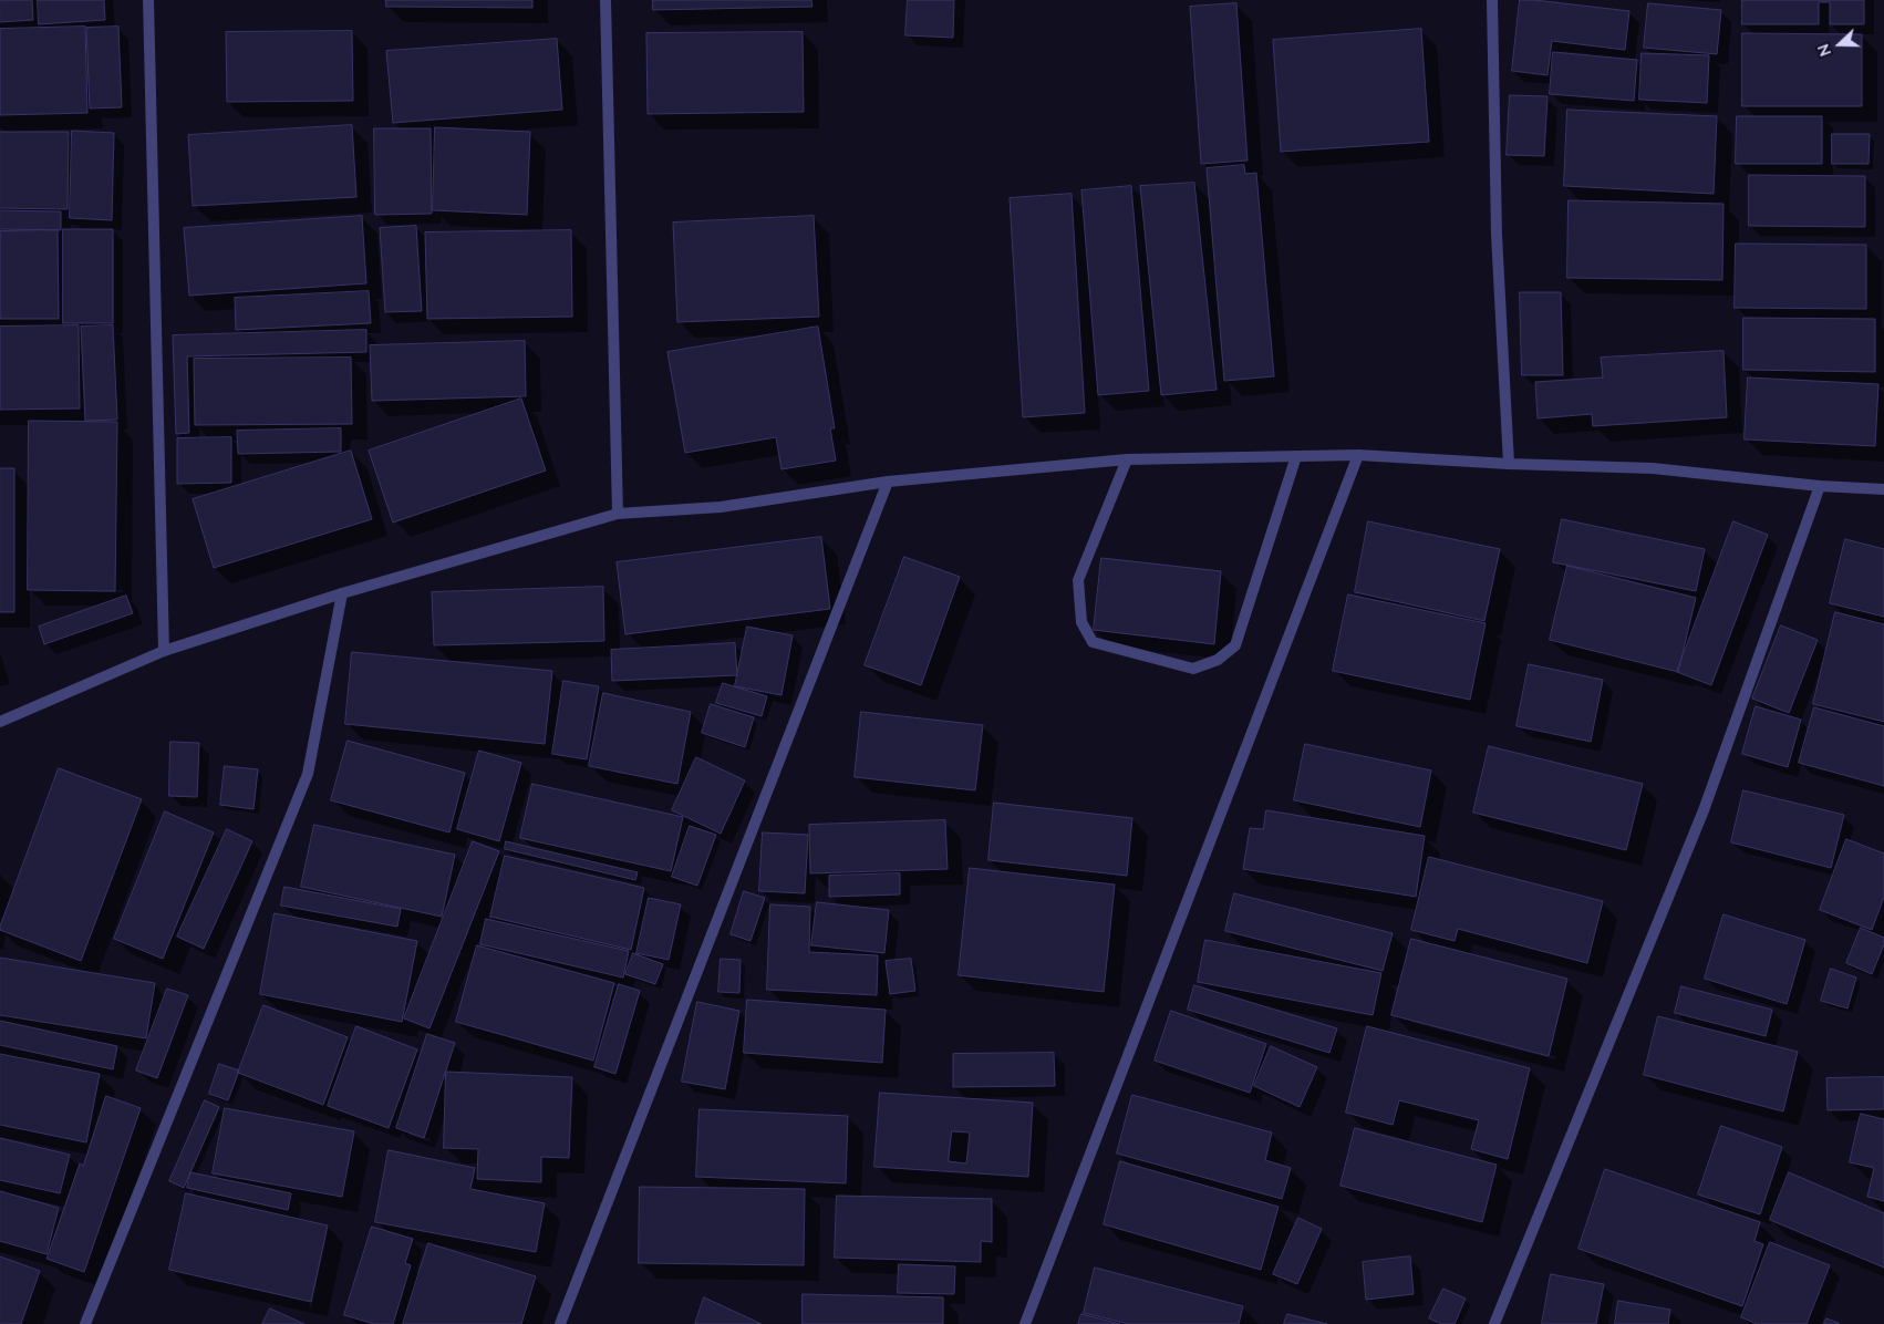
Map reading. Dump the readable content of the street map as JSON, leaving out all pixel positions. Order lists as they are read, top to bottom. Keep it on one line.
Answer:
{"north":"left"}
